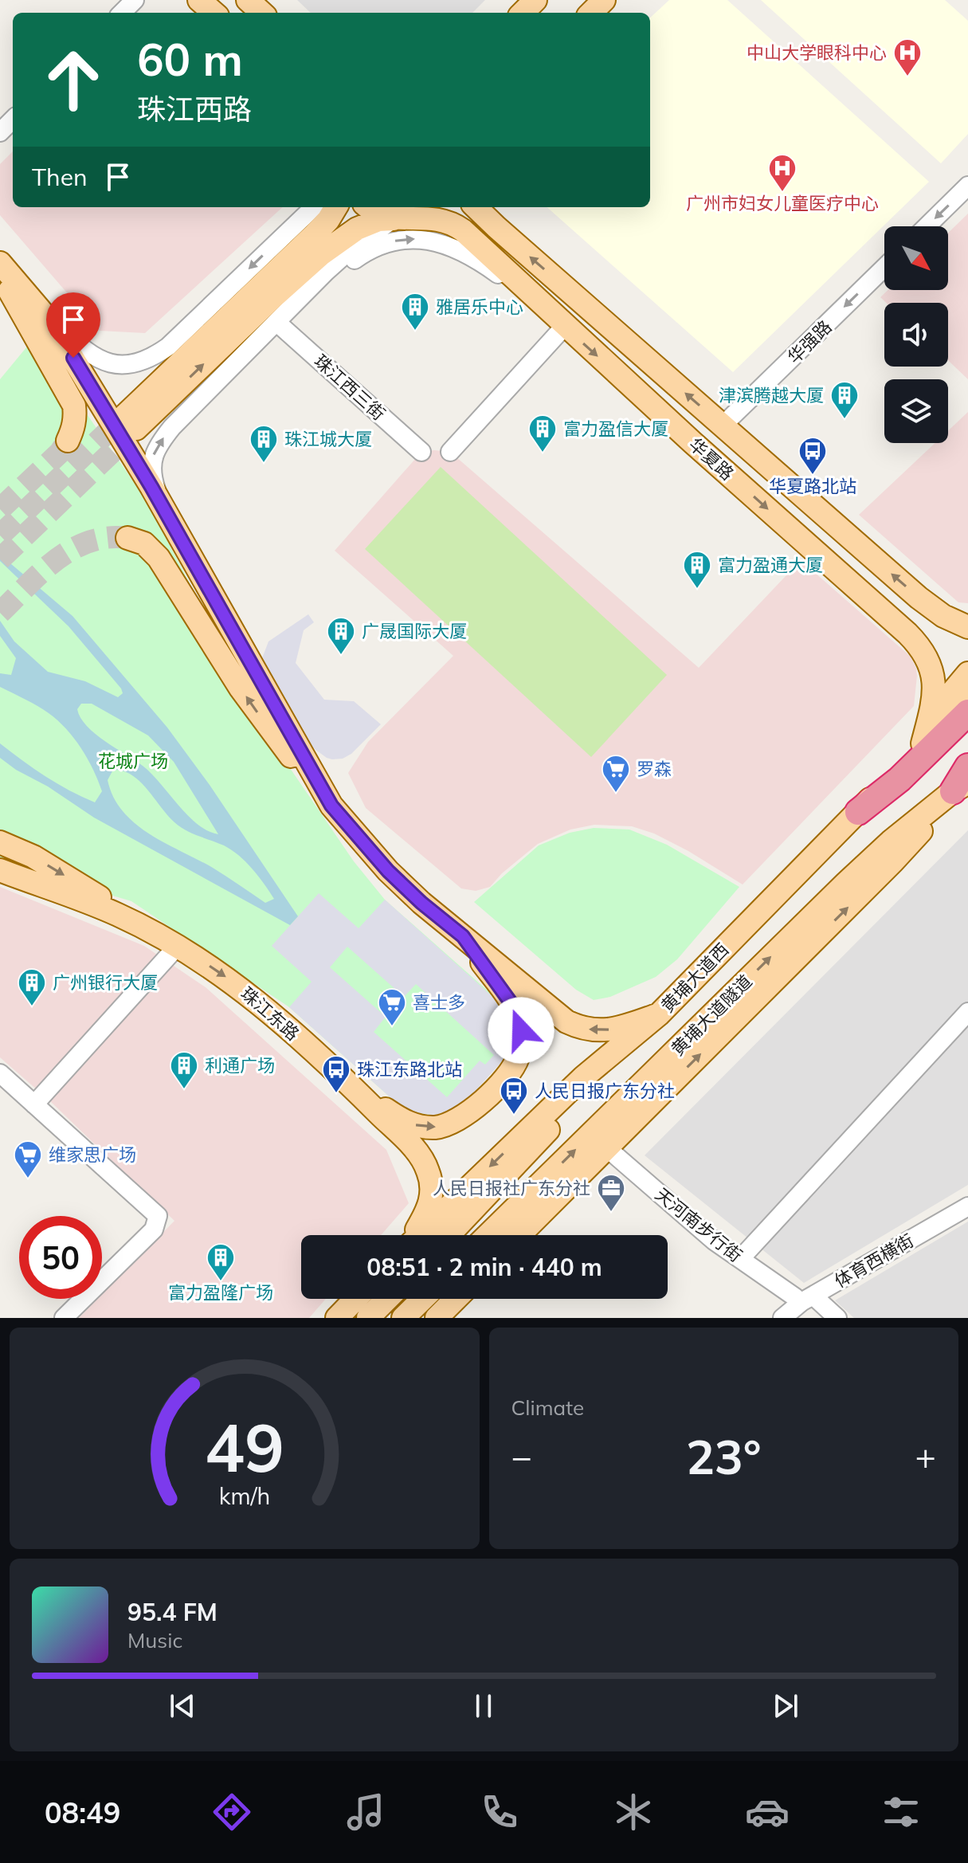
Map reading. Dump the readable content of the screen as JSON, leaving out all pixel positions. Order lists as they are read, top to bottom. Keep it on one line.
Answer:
{"streets":{"main road":["华夏路","黄埔大道西","珠江东路","黄埔大道隧道"],"street":["华强路","珠江西三街","天河南步行街","体育西横街"]},"crossings":[["华强路","华夏路"],["华夏路","黄埔大道西"]],"one_way":["华强路"],"parks":["花城广场"],"places":{"hospital":["中山大学眼科中心","广州市妇女儿童医疗中心"],"building":["雅居乐中心","津滨腾越大厦","富力盈信大厦","珠江城大厦","富力盈通大厦","广晟国际大厦","广州银行大厦","利通广场","富力盈隆广场"],"bus stop":["华夏路北站","珠江东路北站","人民日报广东分社"],"supermarket":["罗森","喜士多","维家思广场"],"office":["人民日报社广东分社"]},"north":"bottom right","page":{"turn":["60 m","珠江西路"],"then":"Then","limit":"50","trip":"08:51 · 2 min · 440 m","tile":"Climate","heat":["−","23°","+"],"song":["95.4 FM","Music"],"tabs":"08:49","gauge":["49","km/h"]}}
